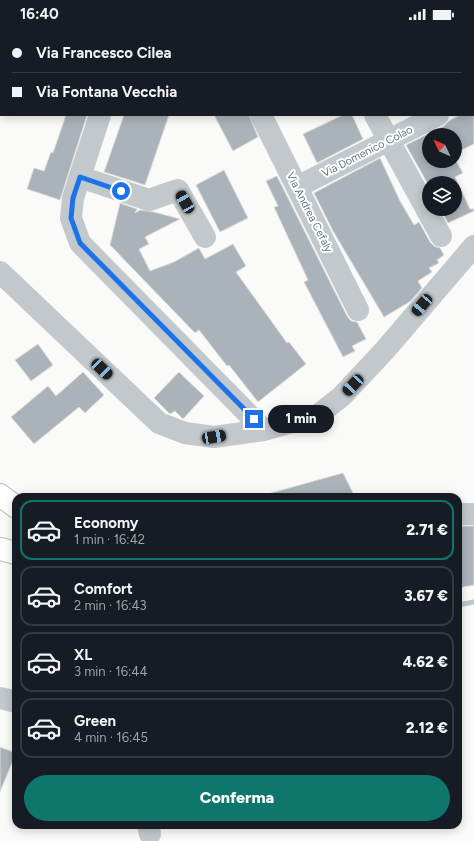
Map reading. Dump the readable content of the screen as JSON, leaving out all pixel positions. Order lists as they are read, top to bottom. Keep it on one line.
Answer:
{"streets":{"street":["Via Domenico Colao","Via Andrea Cefaly"]},"crossings":[["Via Domenico Colao","Via Andrea Cefaly"]],"north":"top left","page":{"status":"16:40","banner":["Via Francesco Cilea","Via Fontana Vecchia"],"bubble":"1 min","list":[{"name":"Economy","note":"1 min · 16:42","value":"2.71 €"},{"name":"Comfort","note":"2 min · 16:43","value":"3.67 €"},{"name":"XL","note":"3 min · 16:44","value":"4.62 €"},{"name":"Green","note":"4 min · 16:45","value":"2.12 €"}],"buttons":"Conferma"}}
